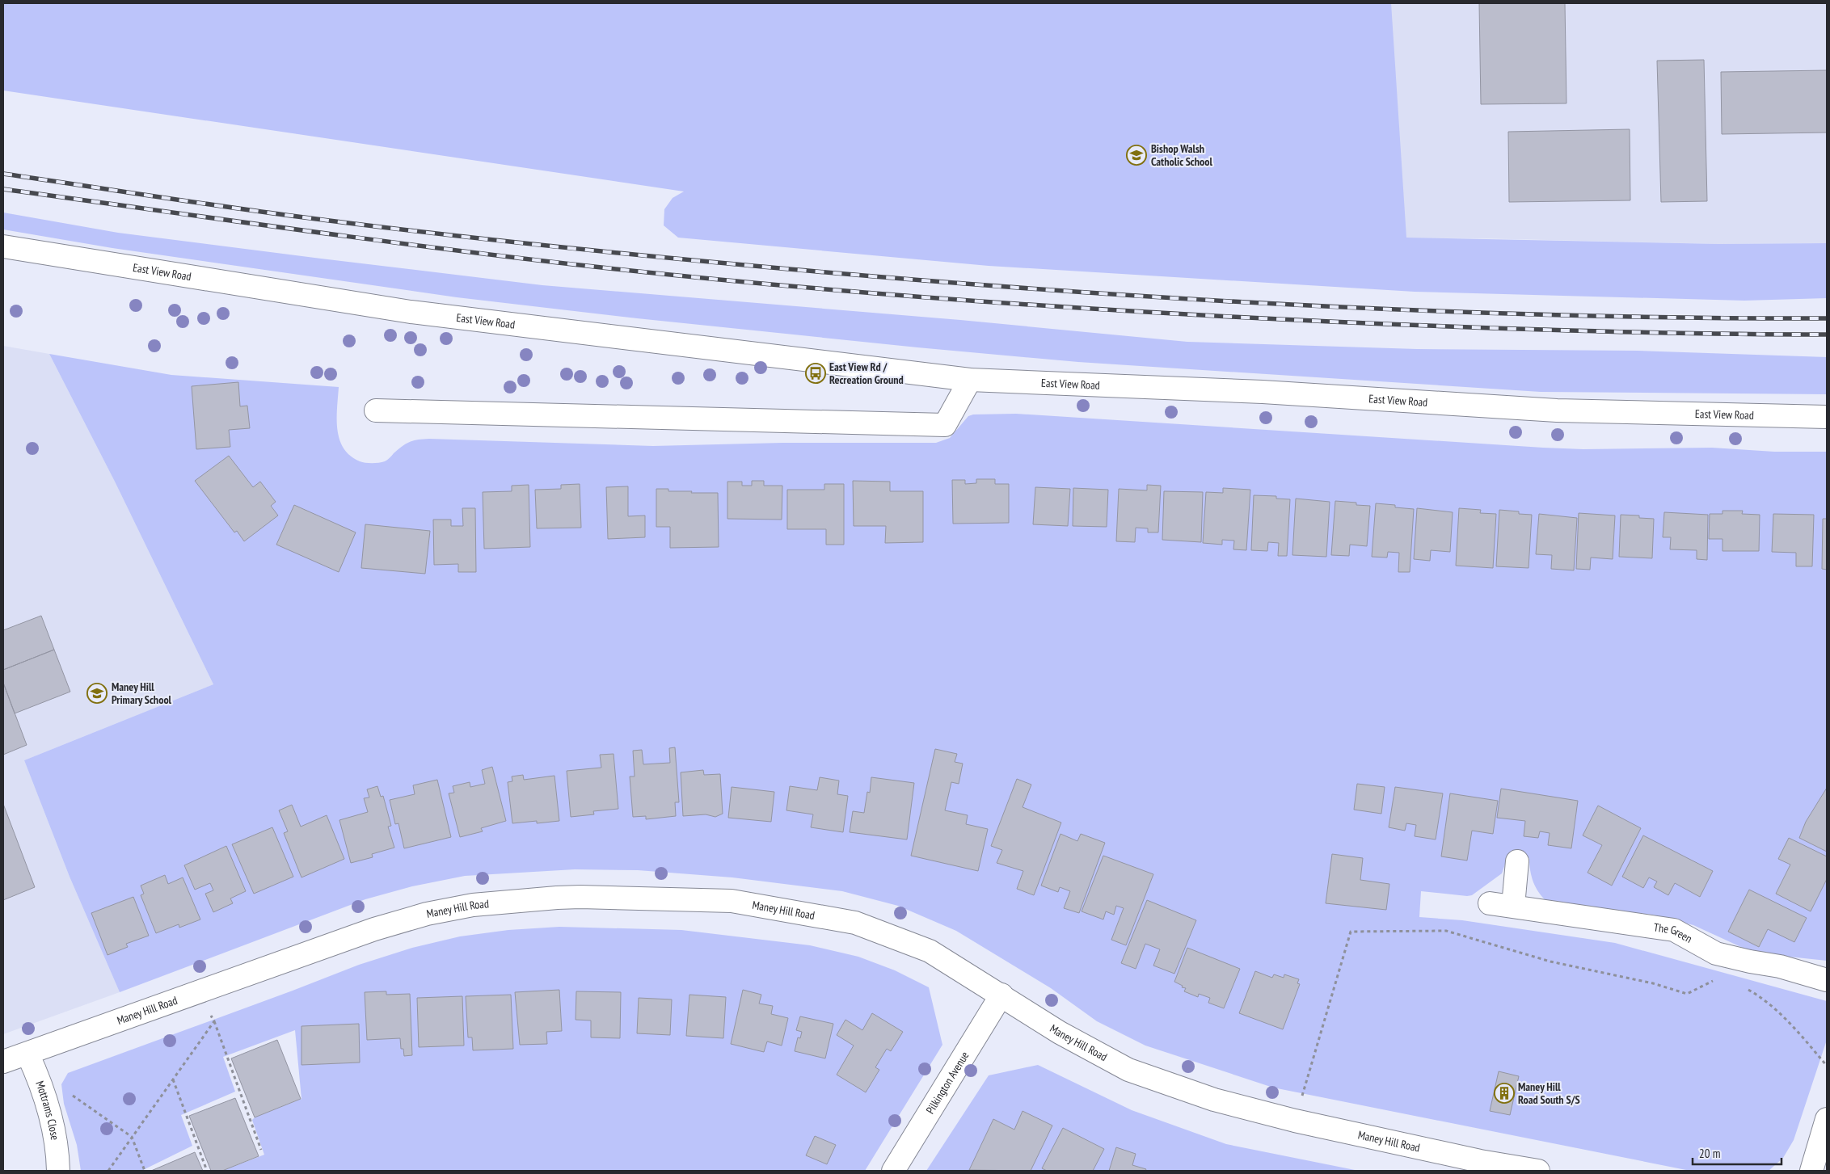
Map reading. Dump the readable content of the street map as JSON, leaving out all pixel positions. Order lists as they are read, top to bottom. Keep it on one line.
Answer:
{"streets":{"street":["East View Road","Maney Hill Road","The Green","Pilkington Avenue","Mottrams Close"]},"crossings":[["Maney Hill Road","Pilkington Avenue"],["Maney Hill Road","Mottrams Close"]],"places":{"school or university":["Bishop Walsh Catholic School","Maney Hill Primary School"],"bus stop":["East View Rd / Recreation Ground"],"building":["Maney Hill Road South S/S"]},"scale_bar":"20 m"}
